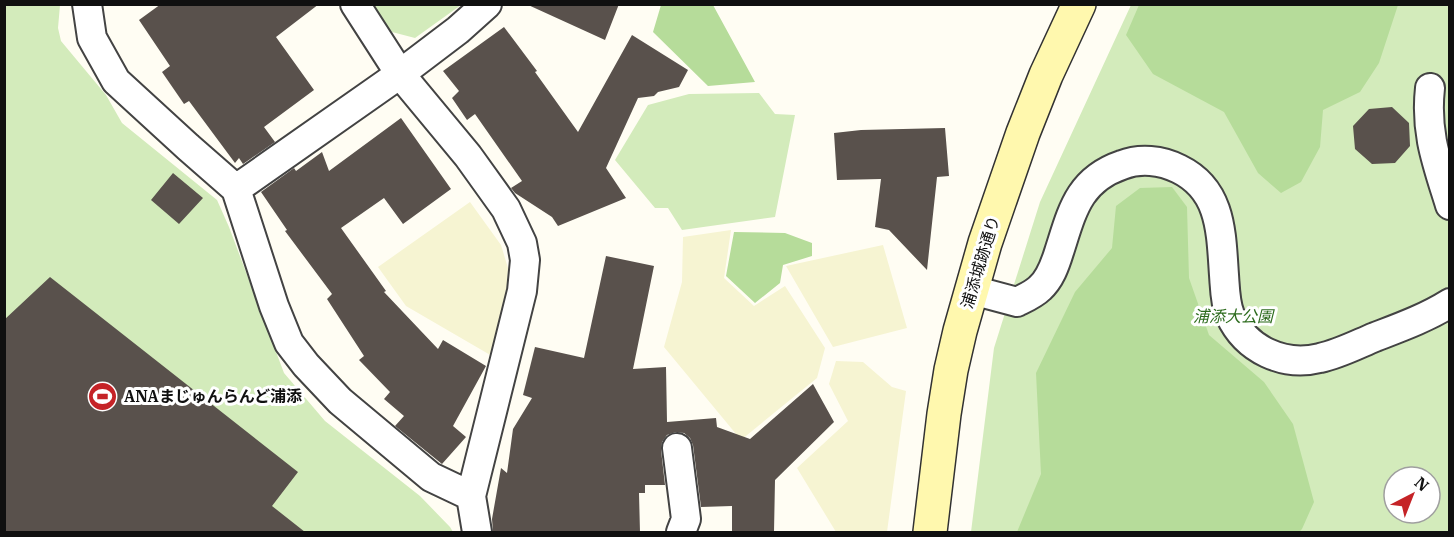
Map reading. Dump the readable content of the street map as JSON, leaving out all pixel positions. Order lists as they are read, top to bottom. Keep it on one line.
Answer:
{"streets":{"main road":["浦添城跡通り"]},"parks":["浦添大公園"],"places":{"sports":["ANAまじゅんらんど浦添"]},"north":"top right"}
